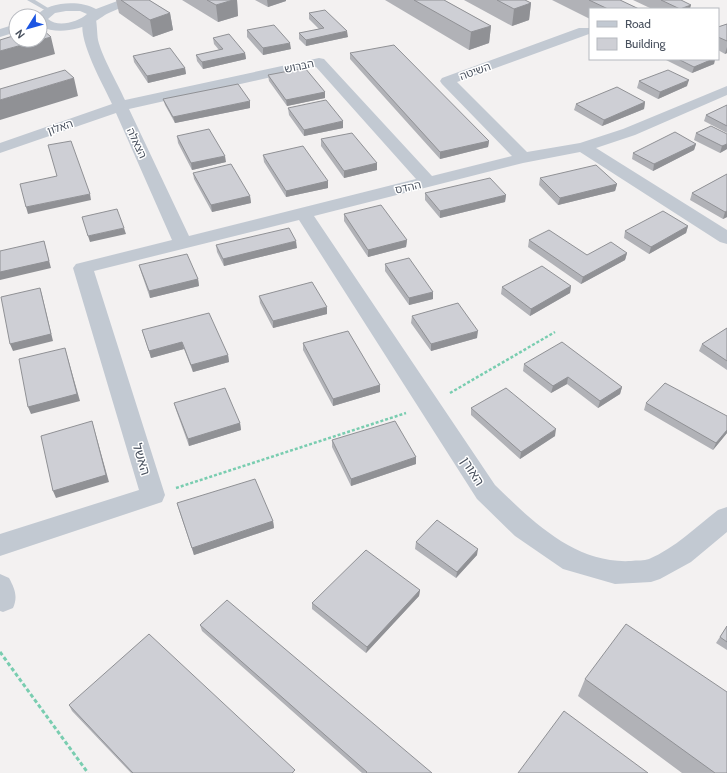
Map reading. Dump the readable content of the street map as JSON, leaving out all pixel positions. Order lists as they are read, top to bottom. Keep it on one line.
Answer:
{"streets":{"street":["הברוש","השיטה","האלון","הצאלה","ההדס","האשל","האורן"]},"crossings":[["הברוש","האלון"],["הברוש","הצאלה"],["הברוש","ההדס"],["השיטה","ההדס"],["האלון","הצאלה"],["הצאלה","ההדס"],["ההדס","האשל"],["ההדס","האורן"]],"legend":["Road","Building"],"north":"bottom left"}
